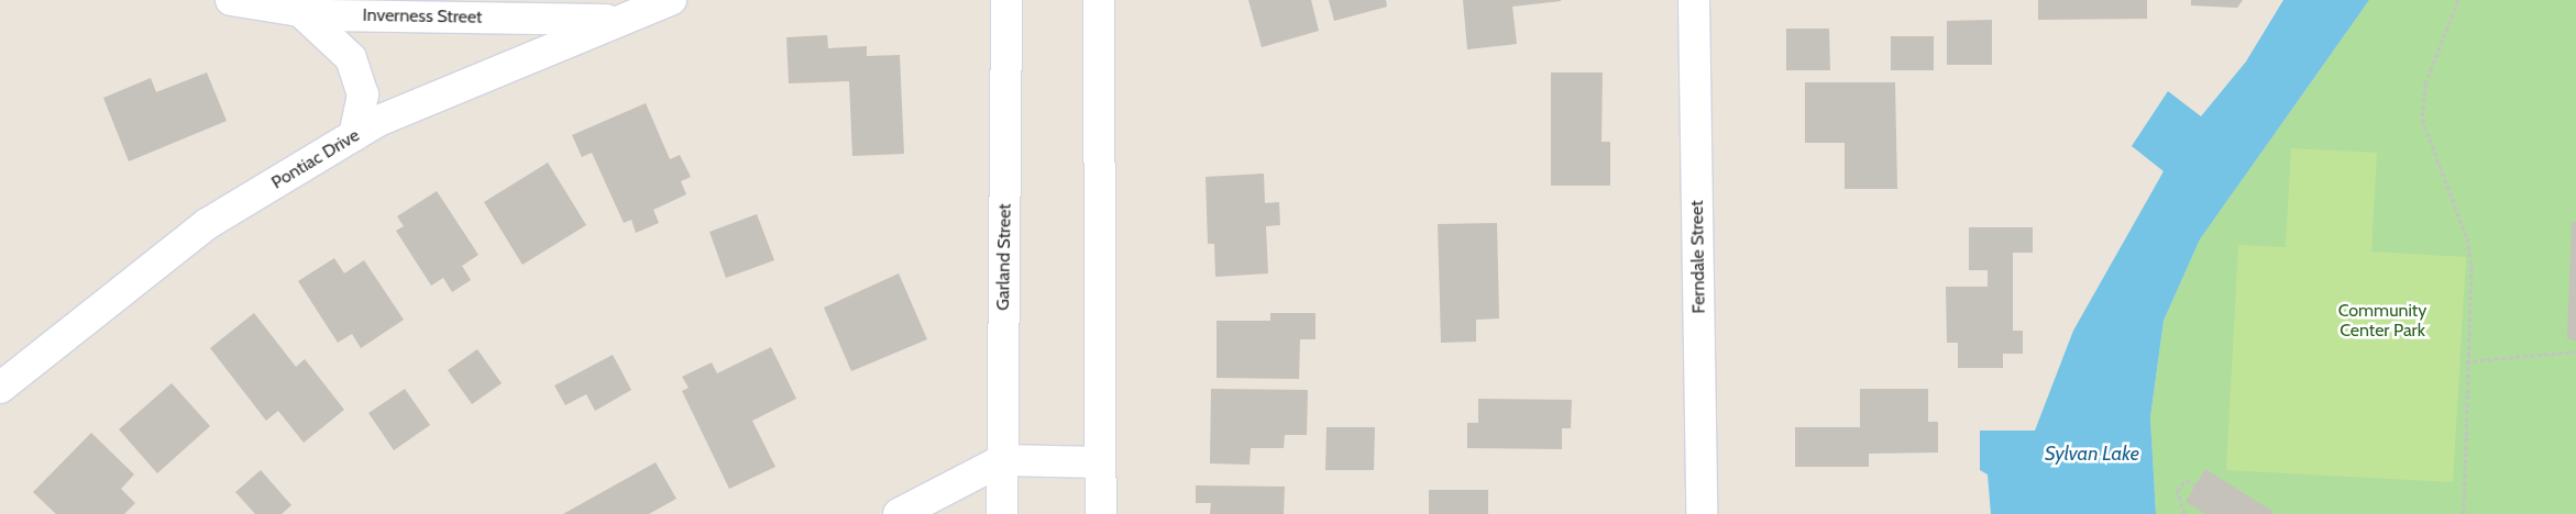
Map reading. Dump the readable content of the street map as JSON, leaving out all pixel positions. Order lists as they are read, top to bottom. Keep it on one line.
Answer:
{"streets":{"street":["Inverness Street","Pontiac Drive","Garland Street","Ferndale Street"]},"crossings":[["Inverness Street","Pontiac Drive"]],"water":["Sylvan Lake"],"parks":["Community Center Park"]}
